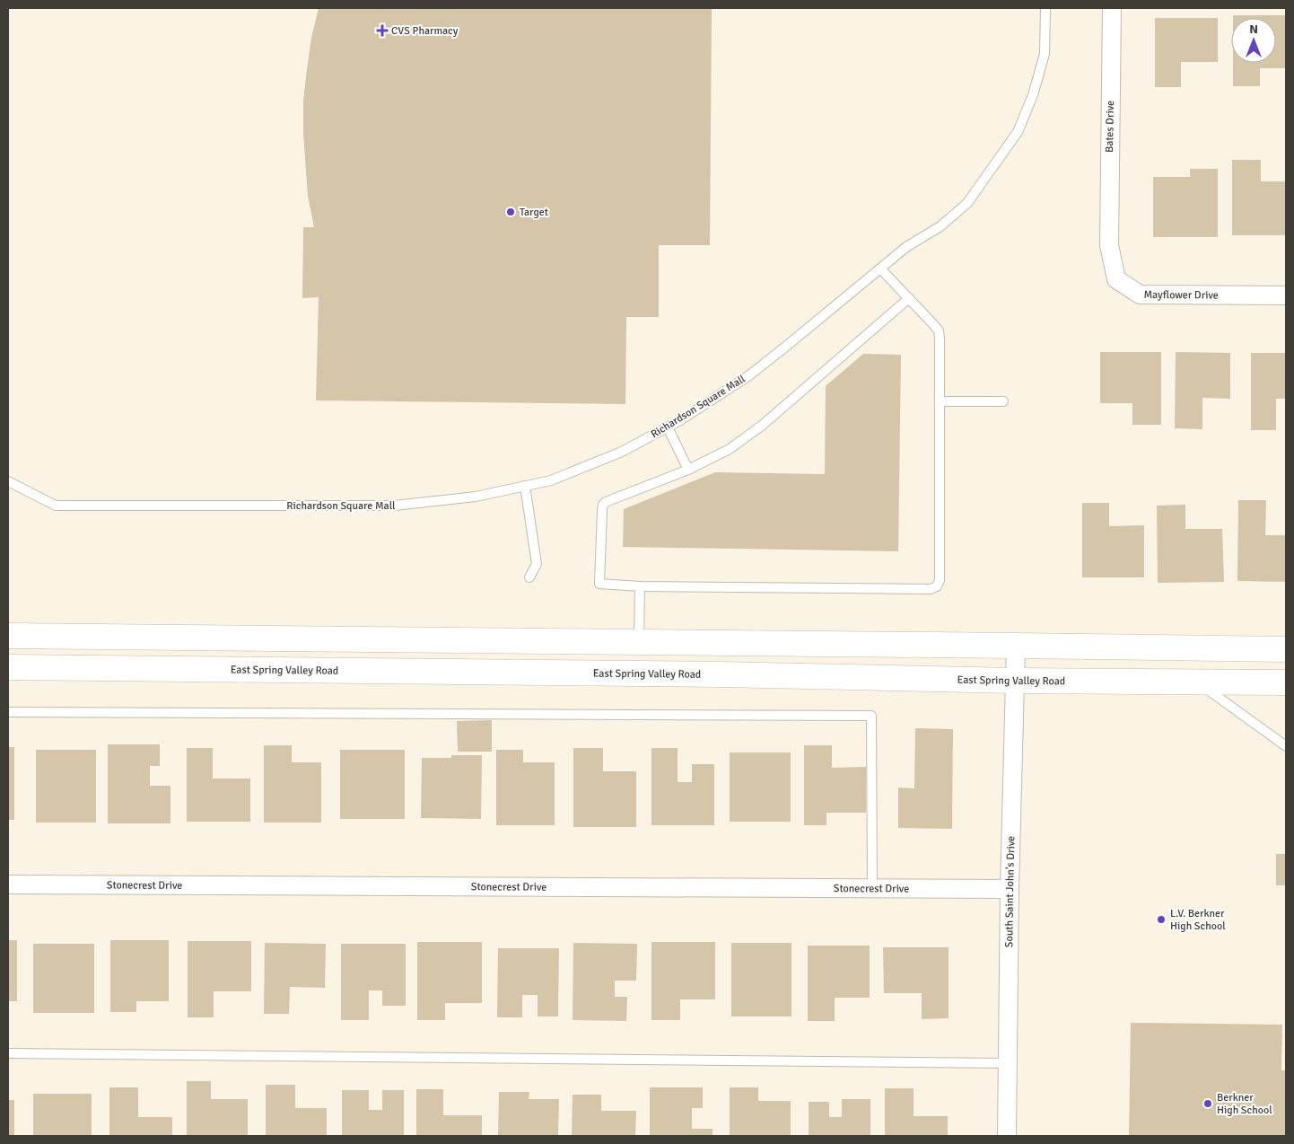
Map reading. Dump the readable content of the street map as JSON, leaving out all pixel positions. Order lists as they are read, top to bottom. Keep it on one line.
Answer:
{"streets":{"street":["Bates Drive","Mayflower Drive","East Spring Valley Road","Stonecrest Drive","South Saint John's Drive"],"lane":["Richardson Square Mall"]},"crossings":[["Bates Drive","Mayflower Drive"],["East Spring Valley Road","South Saint John's Drive"],["Stonecrest Drive","South Saint John's Drive"]],"places":{"health":["CVS Pharmacy"],"other":["Target","L.V. Berkner High School","Berkner High School"]},"north":"top"}
